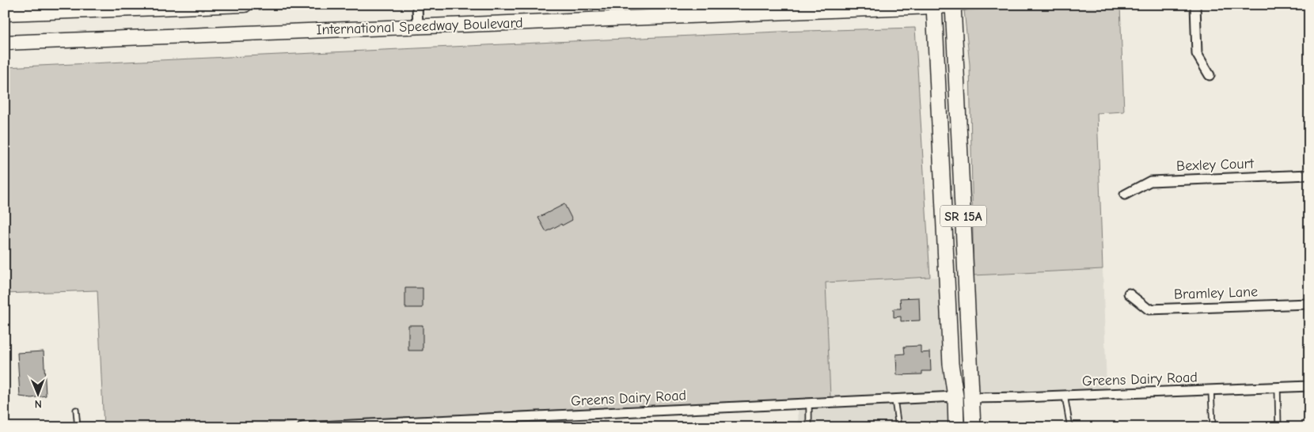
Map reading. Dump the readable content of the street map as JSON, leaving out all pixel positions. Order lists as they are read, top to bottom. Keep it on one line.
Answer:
{"streets":{"highway":["SR 15A"],"main road":["International Speedway Boulevard"],"street":["Bexley Court","Bramley Lane","Greens Dairy Road"]},"crossings":[["International Speedway Boulevard","SR 15A"],["SR 15A","Greens Dairy Road"]],"north":"bottom"}
